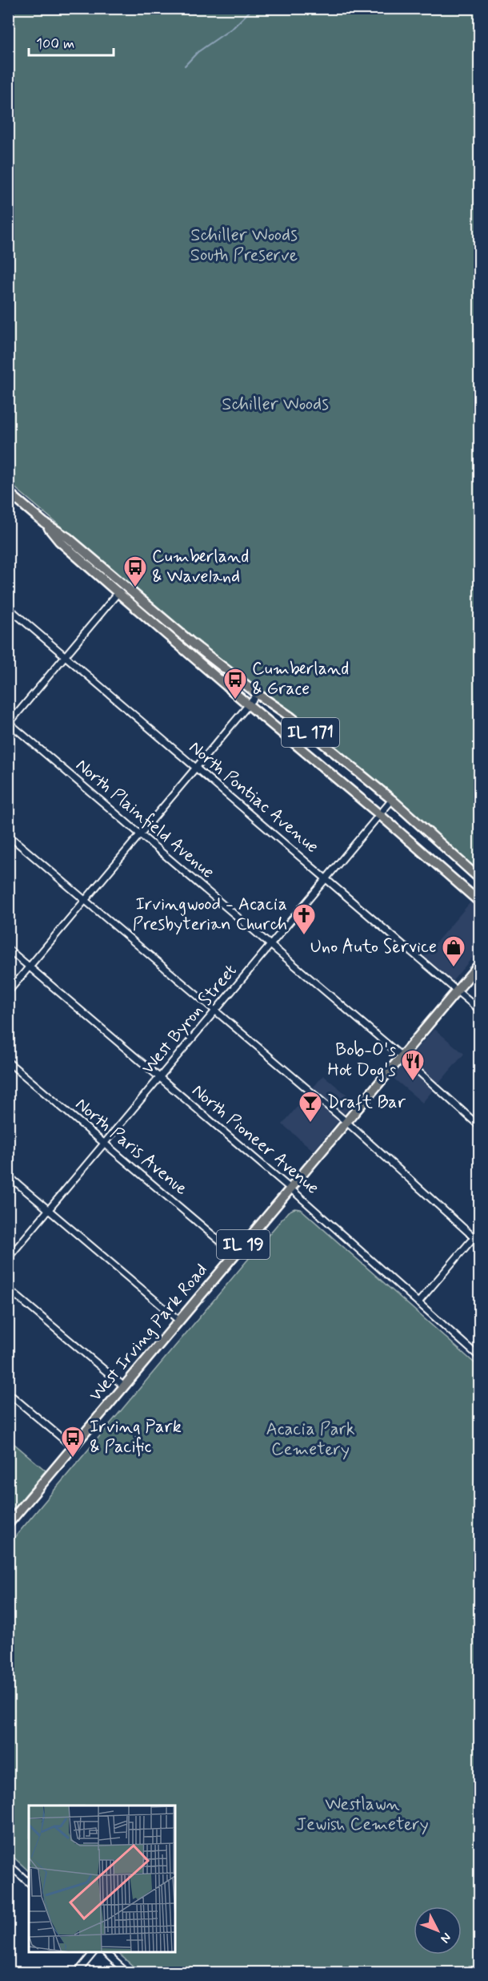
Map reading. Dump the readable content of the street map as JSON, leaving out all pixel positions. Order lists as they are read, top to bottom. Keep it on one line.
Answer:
{"streets":{"main road":["IL 171","IL 19","West Irving Park Road"],"street":["North Pontiac Avenue","North Plainfield Avenue","West Byron Street","North Pioneer Avenue","North Paris Avenue"]},"crossings":[["IL 171","West Byron Street"],["North Pontiac Avenue","West Byron Street"],["North Pontiac Avenue","West Irving Park Road"],["North Plainfield Avenue","West Byron Street"],["North Plainfield Avenue","West Irving Park Road"],["West Byron Street","North Pioneer Avenue"],["West Byron Street","North Paris Avenue"],["North Pioneer Avenue","West Irving Park Road"],["North Paris Avenue","West Irving Park Road"]],"parks":["Schiller Woods South Preserve","Schiller Woods","Acacia Park Cemetery","Westlawn Jewish Cemetery"],"places":{"bus stop":["Cumberland & Waveland","Cumberland & Grace","Irving Park & Pacific"],"church":["Irvingwood - Acacia Presbyterian Church"],"shop":["Uno Auto Service"],"restaurant":["Bob-O's Hot Dog's"],"bar":["Draft Bar"]},"scale_bar":"100 m","north":"bottom right"}
